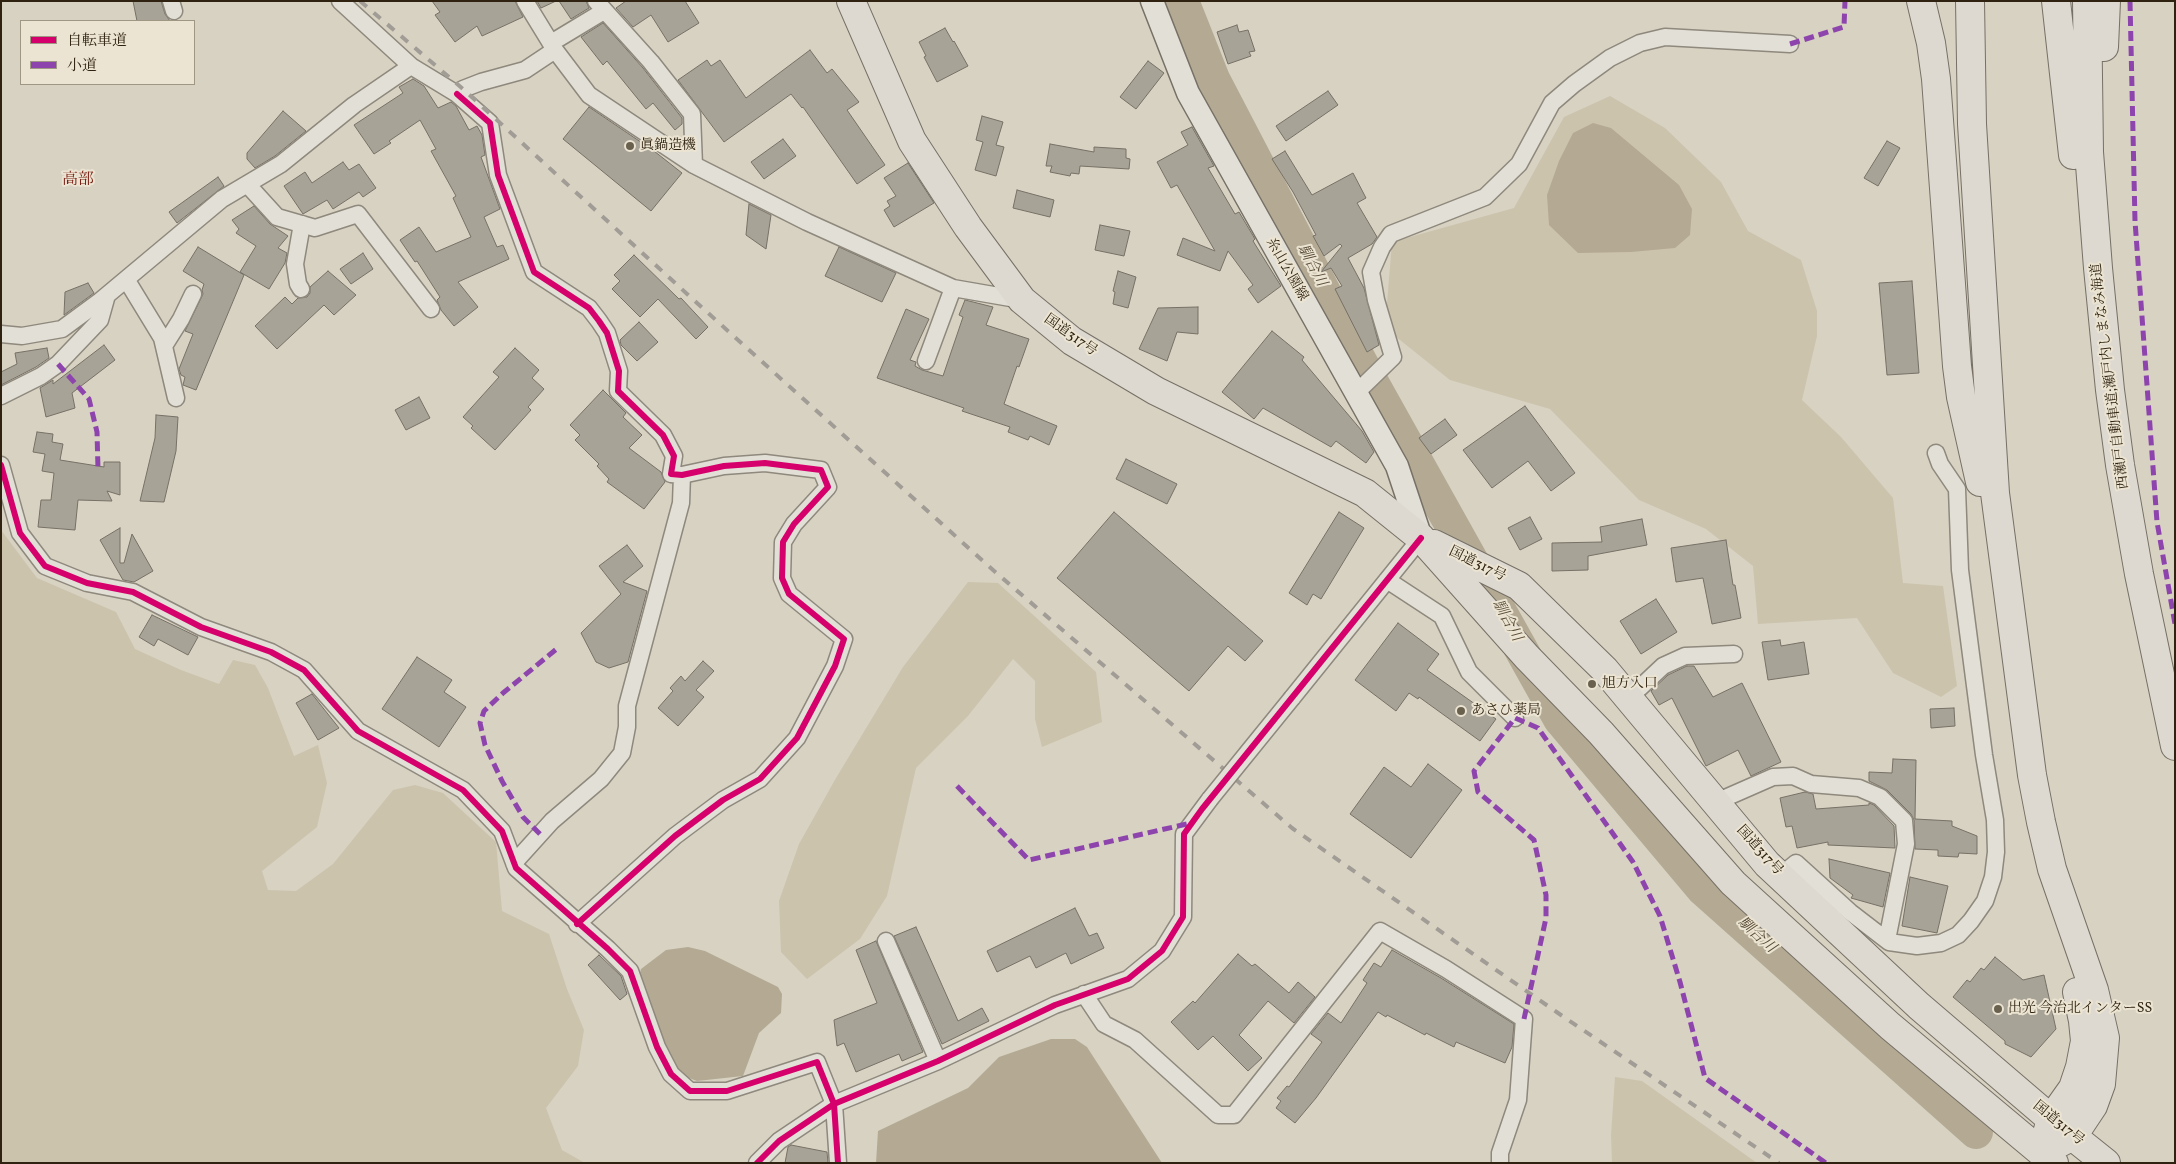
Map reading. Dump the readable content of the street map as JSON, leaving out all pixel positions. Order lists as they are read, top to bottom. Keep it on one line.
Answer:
{"streets":{"highway":["国道317号","西瀬戸自動車道;瀬戸内しまなみ海道"],"main road":["糸山公園線"]},"crossings":[["糸山公園線","国道317号"]],"districts":["高部"],"water":["馴合川"],"places":["眞鍋造機","旭方入口","あさひ薬局","出光 今治北インターSS"],"legend":["自転車道","小道"]}
